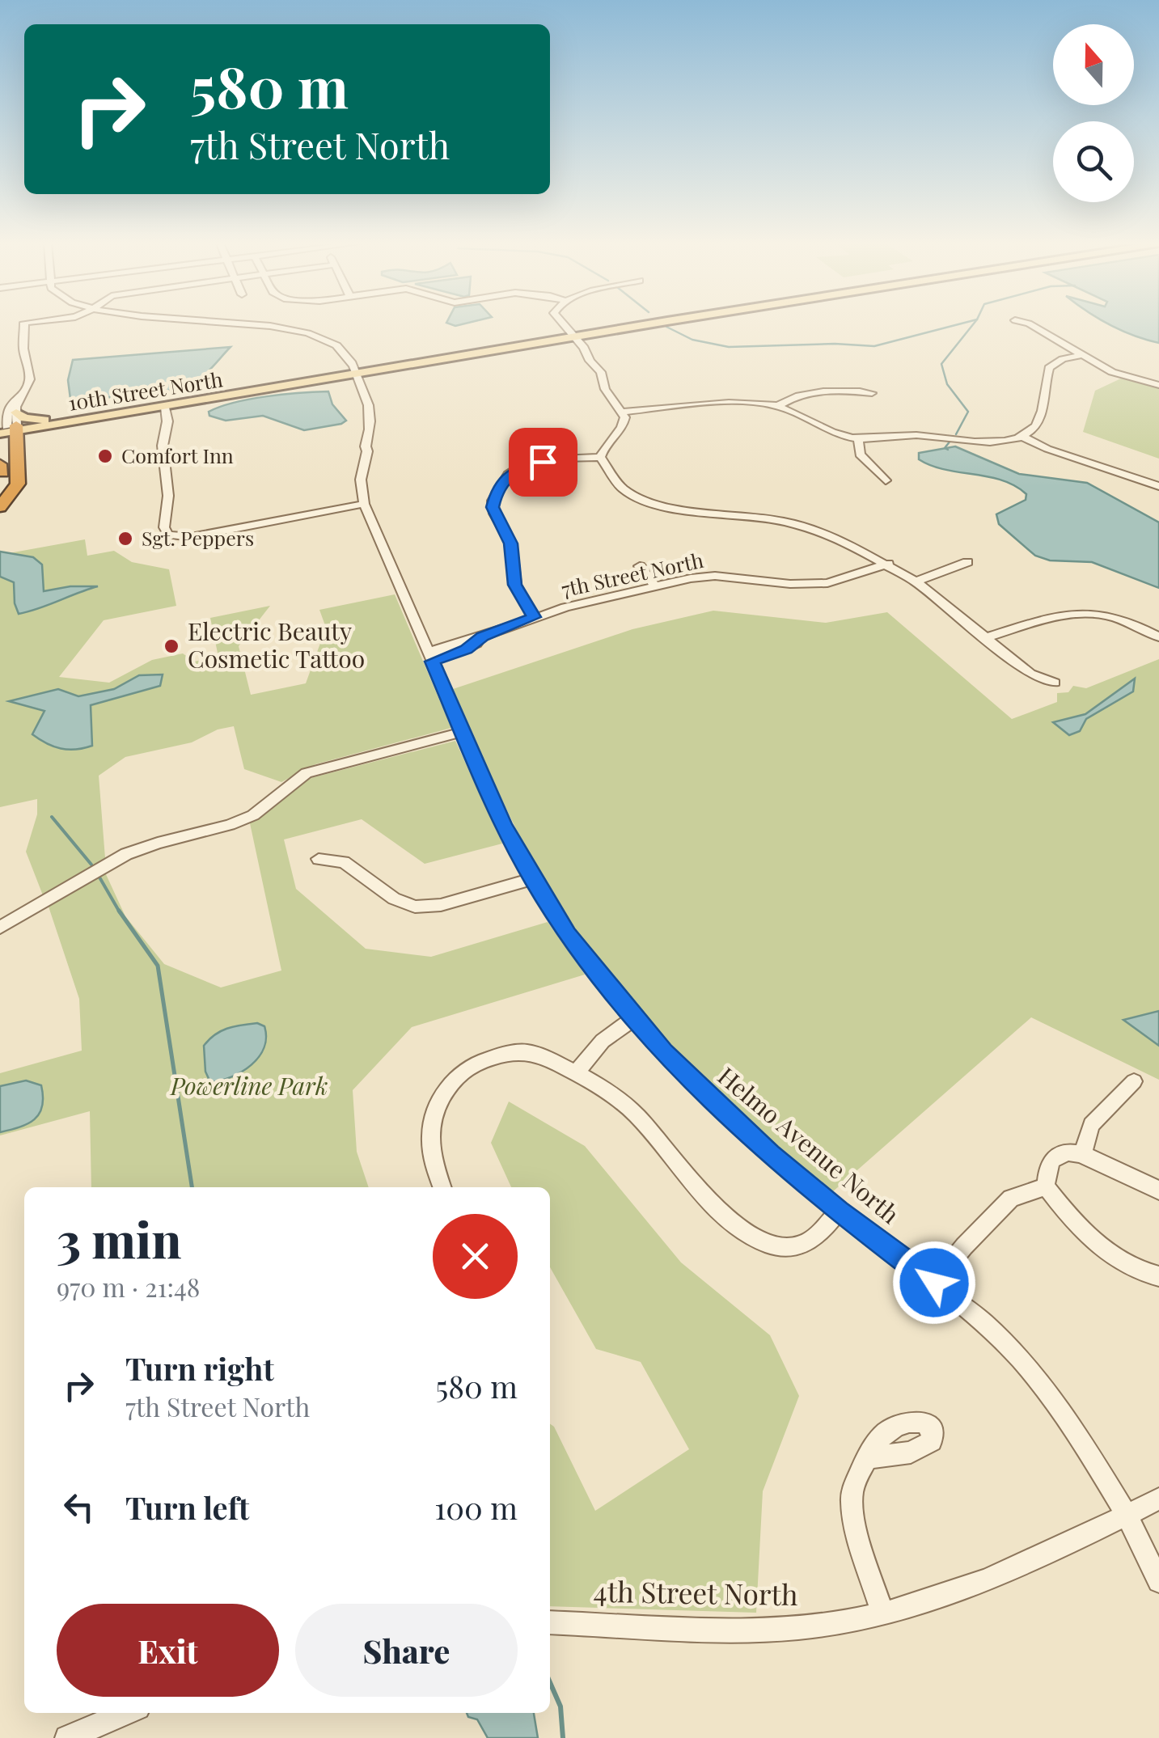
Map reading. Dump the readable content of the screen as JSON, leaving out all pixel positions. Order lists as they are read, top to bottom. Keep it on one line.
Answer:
{"streets":{"main road":["10th Street North"],"street":["7th Street North","Helmo Avenue North","4th Street North"]},"crossings":[["10th Street North","Helmo Avenue North"],["7th Street North","Helmo Avenue North"],["Helmo Avenue North","4th Street North"]],"parks":["Powerline Park"],"places":["Comfort Inn","Sgt. Peppers","Electric Beauty Cosmetic Tattoo"],"north":"top","page":{"turn":["580 m","7th Street North"],"heading":["3 min","970 m · 21:48"],"list":[{"name":"Turn right","note":"7th Street North","value":"580 m"},{"name":"Turn left","value":"100 m"}],"buttons":["Exit","Share"]}}
